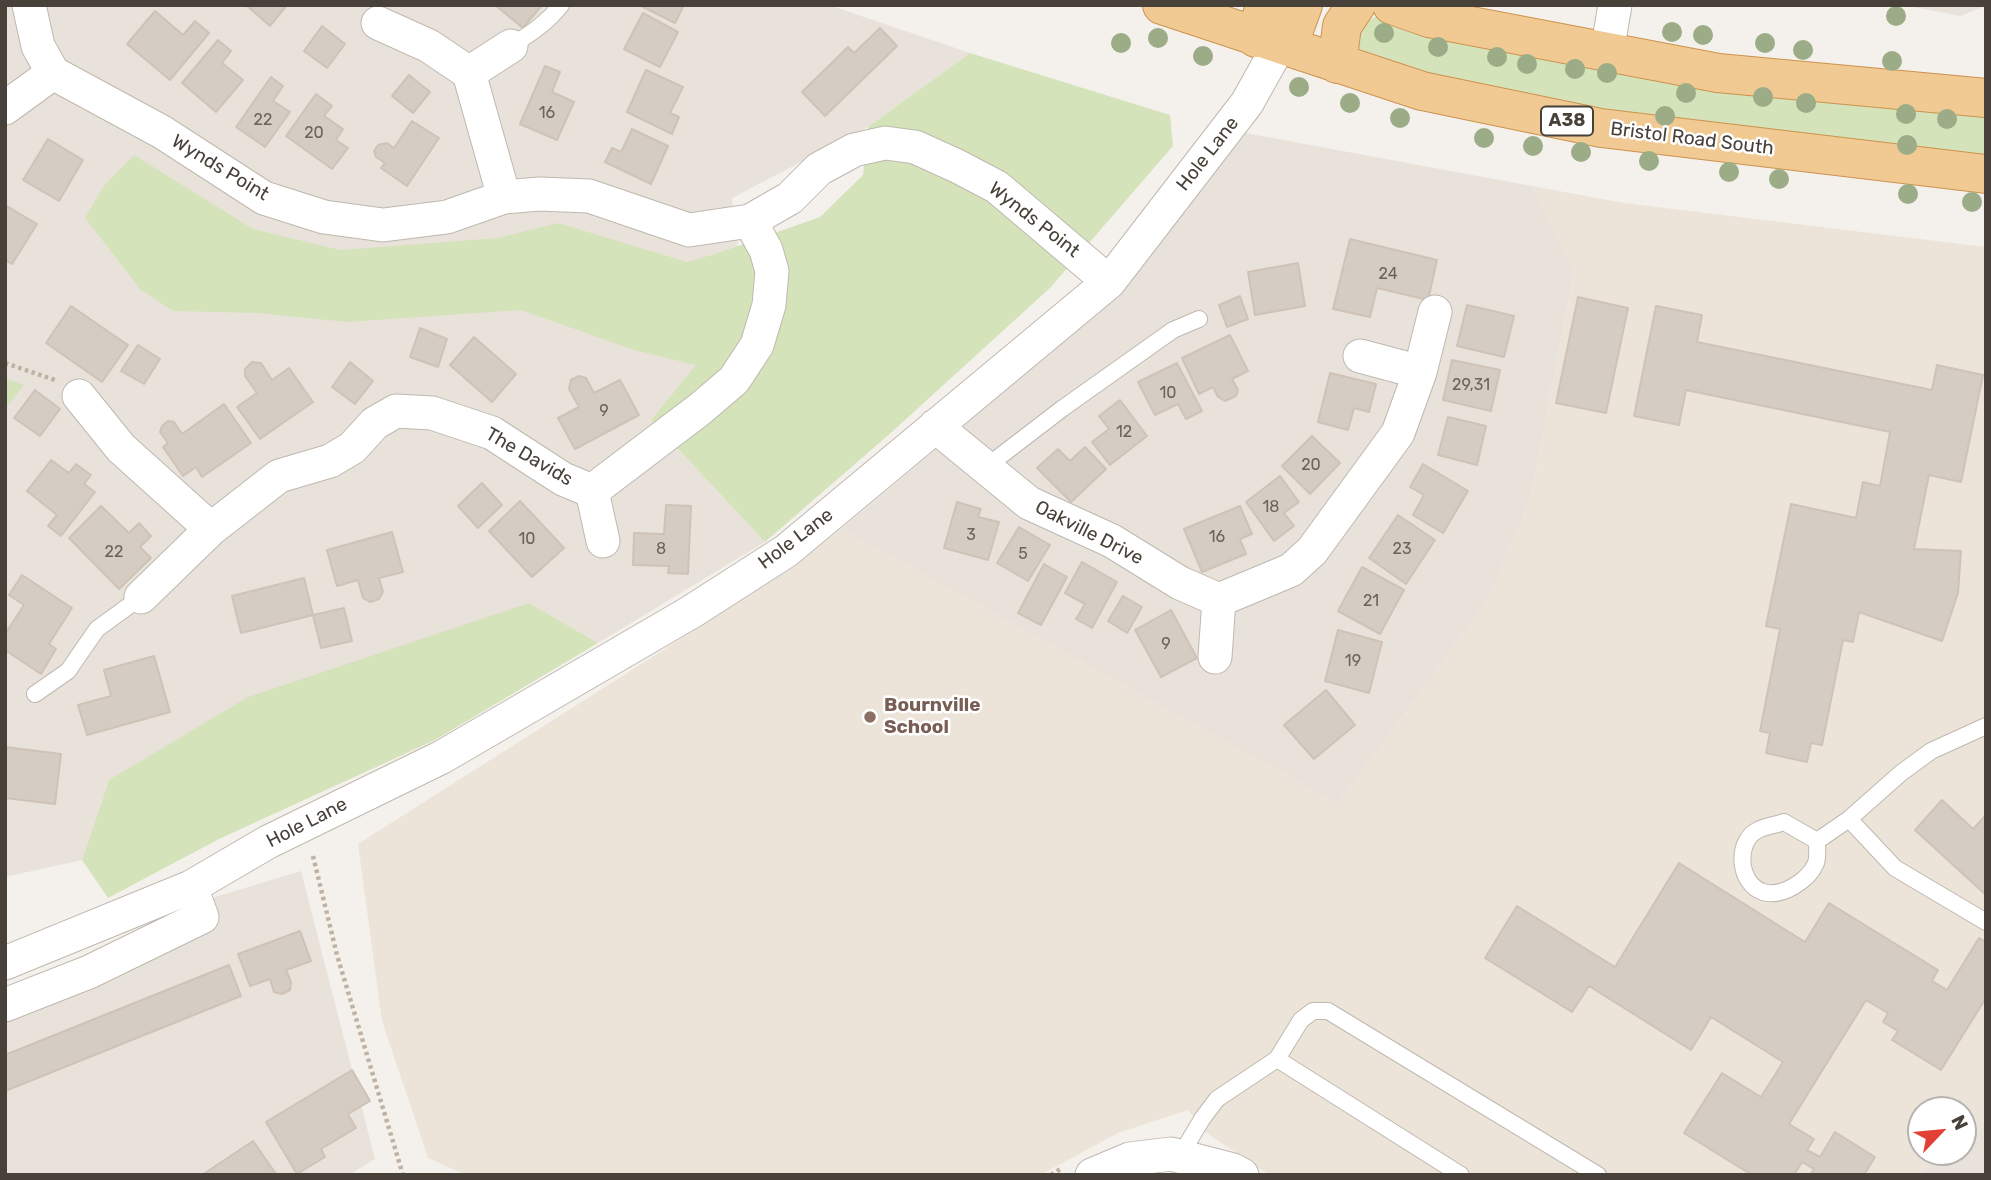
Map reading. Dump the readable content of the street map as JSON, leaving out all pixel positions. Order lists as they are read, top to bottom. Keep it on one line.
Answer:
{"streets":{"highway":["A38","Bristol Road South"],"street":["Hole Lane","Wynds Point","The Davids","Oakville Drive"]},"crossings":[["Bristol Road South","Hole Lane"],["Hole Lane","Wynds Point"],["Hole Lane","Oakville Drive"],["Wynds Point","The Davids"]],"places":["Bournville School"],"house_numbers":["16","22","20","24","29,31","10","9","12","20","18","3","16","10","8","23","22","5","21","9","19"],"north":"top right"}
